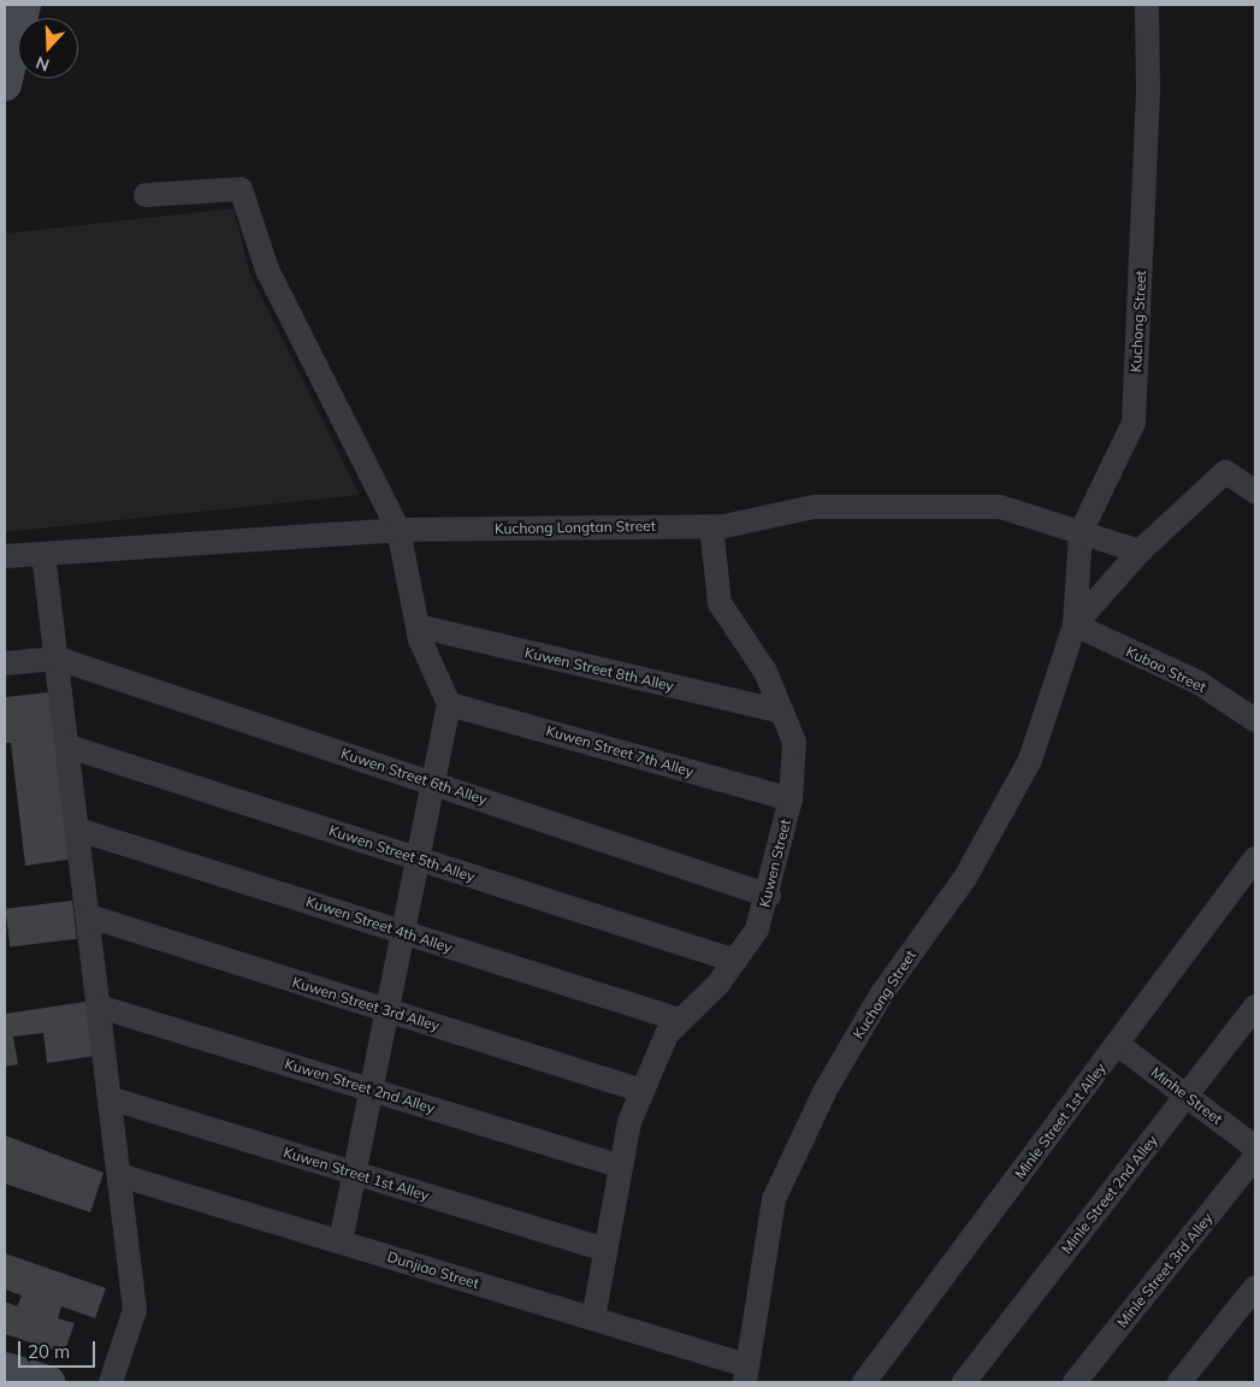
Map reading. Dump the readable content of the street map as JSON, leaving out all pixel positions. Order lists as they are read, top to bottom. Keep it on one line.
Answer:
{"streets":{"street":["Kuchong Street","Kuchong Longtan Street","Kuwen Street 8th Alley","Kubao Street","Kuwen Street 7th Alley","Kuwen Street 6th Alley","Kuwen Street 5th Alley","Kuwen Street","Kuwen Street 4th Alley","Kuwen Street 3rd Alley","Kuwen Street 2nd Alley","Minhe Street","Minle Street 1st Alley","Kuwen Street 1st Alley","Minle Street 2nd Alley","Dunjiao Street","Minle Street 3rd Alley"]},"crossings":[["Kuchong Street","Kuchong Longtan Street"],["Kuchong Street","Kubao Street"],["Kuchong Street","Dunjiao Street"],["Kuchong Longtan Street","Kuwen Street"],["Kuwen Street 8th Alley","Kuwen Street"],["Kuwen Street 7th Alley","Kuwen Street"],["Kuwen Street 6th Alley","Kuwen Street"],["Kuwen Street 5th Alley","Kuwen Street"],["Kuwen Street","Kuwen Street 4th Alley"],["Kuwen Street","Kuwen Street 3rd Alley"],["Kuwen Street","Kuwen Street 2nd Alley"],["Kuwen Street","Kuwen Street 1st Alley"],["Kuwen Street","Dunjiao Street"],["Minhe Street","Minle Street 1st Alley"],["Minhe Street","Minle Street 2nd Alley"]],"scale_bar":"20 m","north":"bottom"}
